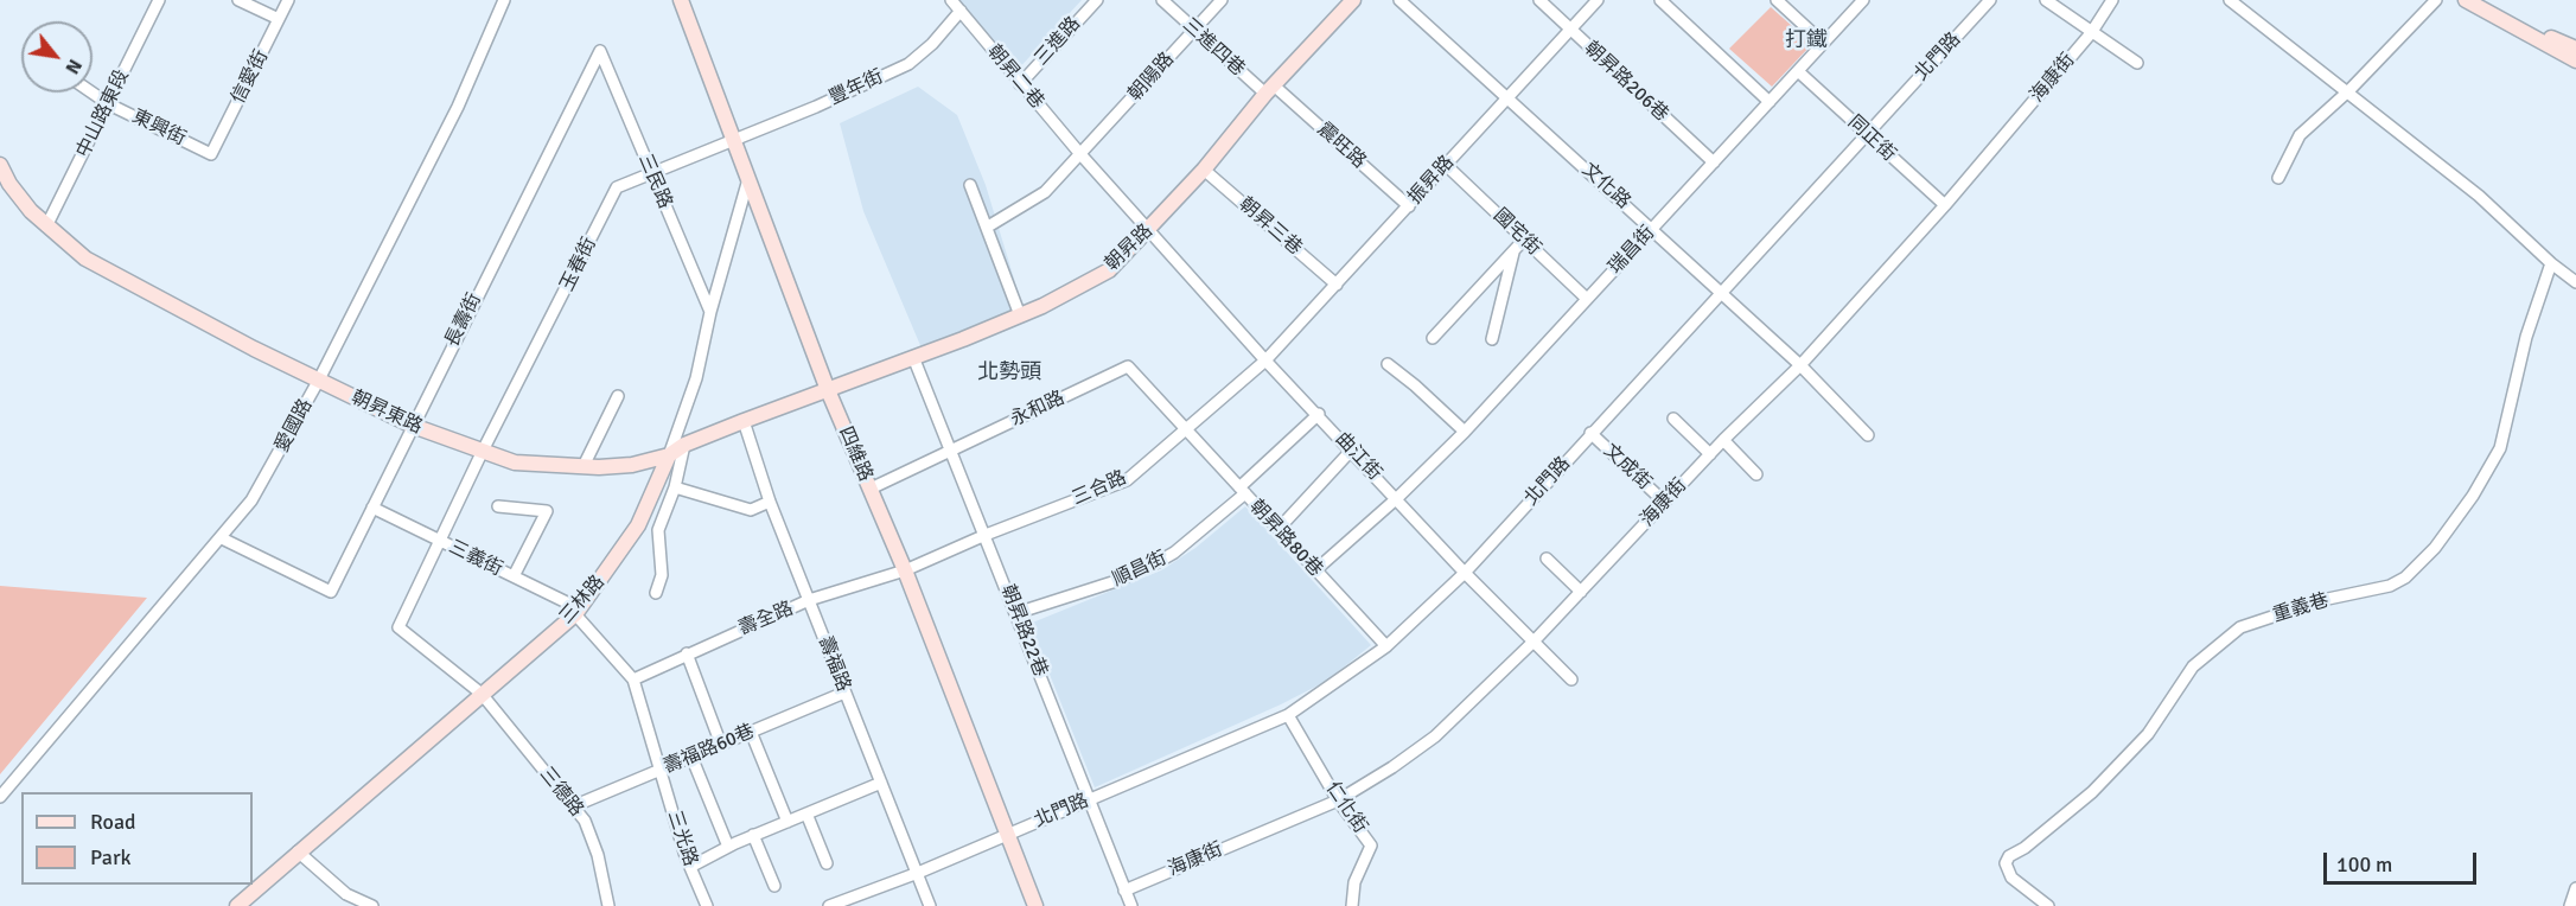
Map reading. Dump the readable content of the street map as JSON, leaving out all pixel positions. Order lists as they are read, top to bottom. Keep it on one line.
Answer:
{"streets":{"main road":["朝昇路","朝昇東路","四維路","三林路"],"street":["三進路","三進四巷","北門路","信愛街","朝昇二巷","朝陽路","海康街","朝昇路206巷","豐年街","中山路東段","東興街","同正街","震旺路","振昇路","三民路","文化路","朝昇三巷","國宅街","瑞昌街","玉春街","長壽街","永和路","愛國路","曲江街","文成街","三合路","朝昇路80巷","三義街","順昌街","重義巷","壽全路","朝昇路22巷","壽福路","壽福路60巷","三德路","仁化街","三光路"]},"crossings":[["三進路","朝昇二巷"],["三進四巷","朝陽路"],["三進四巷","震旺路"],["三進四巷","朝昇路"],["北門路","同正街"],["北門路","文化路"],["北門路","四維路"],["北門路","曲江街"],["北門路","文成街"],["北門路","朝昇路80巷"],["北門路","朝昇路22巷"],["北門路","仁化街"],["信愛街","東興街"],["朝昇二巷","朝陽路"],["朝昇二巷","豐年街"],["朝昇二巷","朝昇路"],["朝昇二巷","曲江街"],["海康街","同正街"],["海康街","文化路"],["海康街","曲江街"],["海康街","文成街"],["海康街","朝昇路22巷"],["海康街","仁化街"],["朝昇路206巷","振昇路"],["朝昇路206巷","瑞昌街"],["豐年街","玉春街"],["豐年街","四維路"],["中山路東段","東興街"],["中山路東段","朝昇東路"],["同正街","瑞昌街"],["震旺路","振昇路"],["震旺路","朝昇路"],["振昇路","文化路"],["振昇路","朝昇三巷"],["振昇路","國宅街"],["振昇路","曲江街"],["振昇路","三合路"],["三民路","玉春街"],["三民路","長壽街"],["三民路","三林路"],["文化路","瑞昌街"],["朝昇三巷","朝昇路"],["國宅街","瑞昌街"],["朝昇路","朝昇東路"],["朝昇路","四維路"],["朝昇路","曲江街"],["朝昇路","朝昇路22巷"],["瑞昌街","曲江街"],["瑞昌街","朝昇路80巷"],["玉春街","朝昇東路"],["玉春街","四維路"],["玉春街","三義街"],["玉春街","三德路"],["長壽街","朝昇東路"],["長壽街","愛國路"],["長壽街","三義街"],["永和路","四維路"],["永和路","三合路"],["永和路","朝昇路80巷"],["永和路","朝昇路22巷"],["朝昇東路","愛國路"],["朝昇東路","四維路"],["朝昇東路","三林路"],["朝昇東路","壽福路"],["四維路","三合路"],["四維路","三林路"],["四維路","壽全路"],["曲江街","三合路"],["曲江街","順昌街"],["三合路","朝昇路80巷"],["三合路","壽全路"],["三合路","朝昇路22巷"],["朝昇路80巷","順昌街"],["三義街","三林路"],["順昌街","朝昇路22巷"],["三林路","三德路"],["壽全路","壽福路"],["壽福路","壽福路60巷"],["壽福路60巷","三德路"],["壽福路60巷","三光路"]],"districts":["打鐵","北勢頭"],"legend":["Road","Park"],"scale_bar":"100 m","north":"bottom right"}
